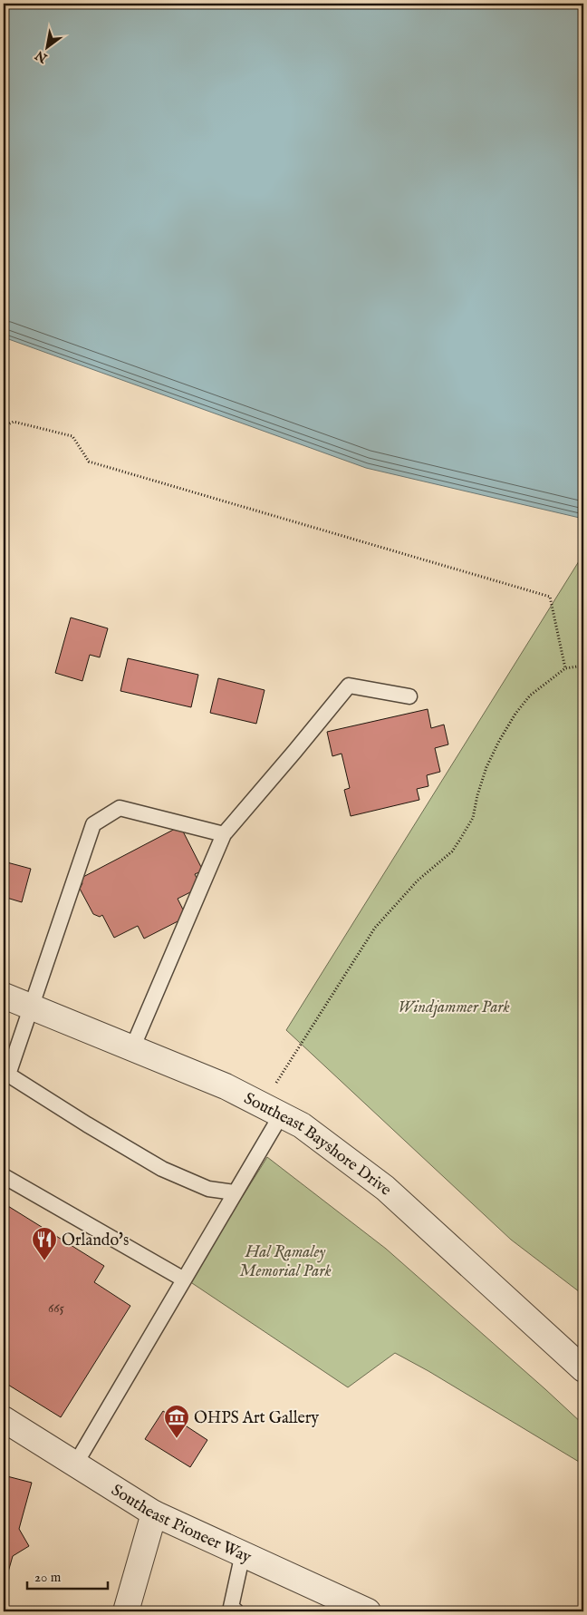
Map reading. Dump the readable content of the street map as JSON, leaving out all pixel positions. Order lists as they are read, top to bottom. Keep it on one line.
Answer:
{"streets":{"street":["Southeast Bayshore Drive","Southeast Pioneer Way"]},"parks":["Windjammer Park","Hal Ramaley Memorial Park"],"places":{"restaurant":["Orlando's"],"museum":["OHPS Art Gallery"]},"house_numbers":["665"],"scale_bar":"20 m","north":"bottom left"}
